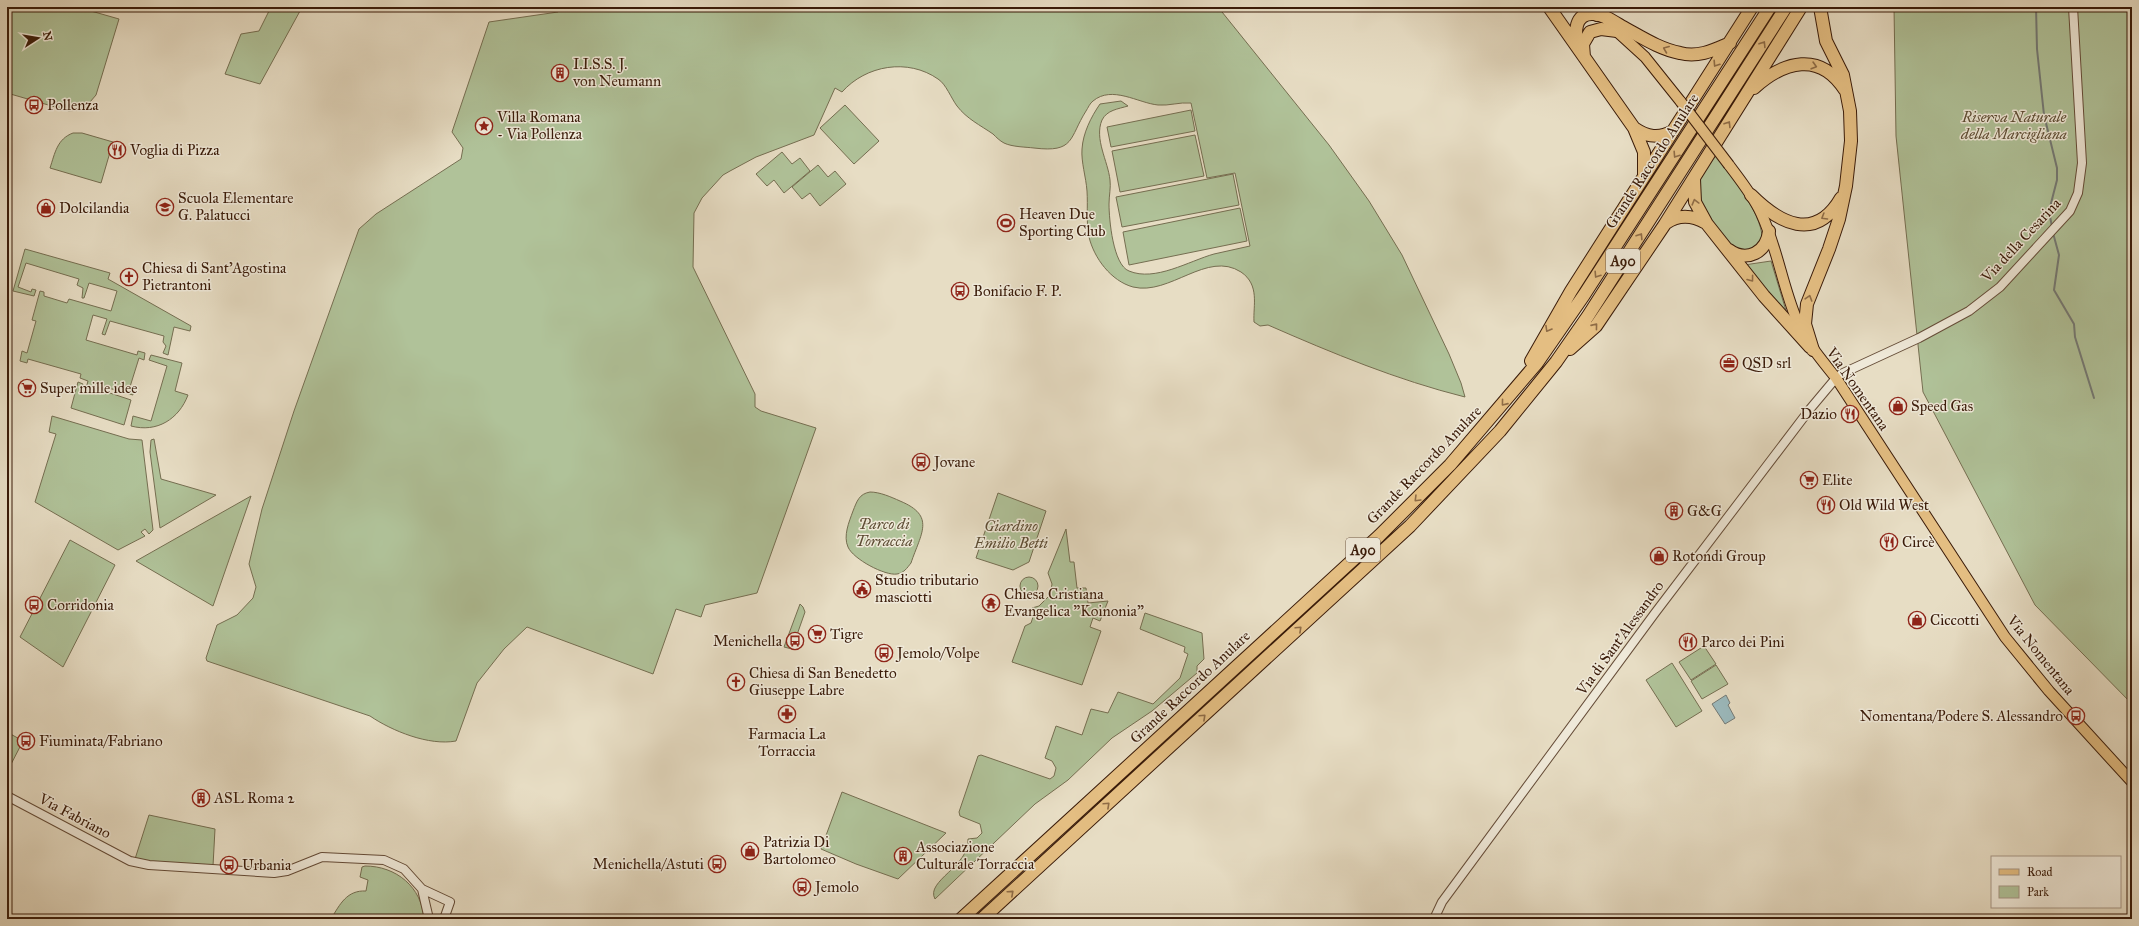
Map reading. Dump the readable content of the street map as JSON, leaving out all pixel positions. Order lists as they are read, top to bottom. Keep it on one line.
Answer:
{"streets":{"highway":["Grande Raccordo Anulare","A90"],"main road":["Via Nomentana"],"street":["Via della Cesarina","Via di Sant'Alessandro","Via Fabriano"]},"crossings":[["Via della Cesarina","Via Nomentana"],["Via della Cesarina","Via di Sant'Alessandro"],["Via Nomentana","Via di Sant'Alessandro"]],"parks":["Riserva Naturale della Marcigliana","Parco di Torraccia","Giardino Emilio Betti"],"places":{"building":["I.I.S.S. J. von Neumann","G&G","ASL Roma 2","Associazione Culturale Torraccia"],"bus stop":["Pollenza","Bonifacio F. P.","Jovane","Corridonia","Menichella","Jemolo/Volpe","Nomentana/Podere S. Alessandro","Fiuminata/Fabriano","Menichella/Astuti","Urbania","Jemolo"],"place":["Villa Romana - Via Pollenza"],"restaurant":["Voglia di Pizza","Dazio","Old Wild West","Circè","Parco dei Pini"],"school or university":["Scuola Elementare G. Palatucci"],"shop":["Dolcilandia","Speed Gas","Rotondi Group","Ciccotti","Patrizia Di Bartolomeo"],"sports":["Heaven Due Sporting Club"],"church":["Chiesa di Sant'Agostina Pietrantoni","Chiesa di San Benedetto Giuseppe Labre"],"office":["QSD srl"],"supermarket":["Super mille idee","Elite","Tigre"],"public building":["Studio tributario masciotti"],"temple":["Chiesa Cristiana Evangelica \"Koinonia\""],"pharmacy":["Farmacia La Torraccia"]},"legend":["Road","Park"],"north":"right"}
